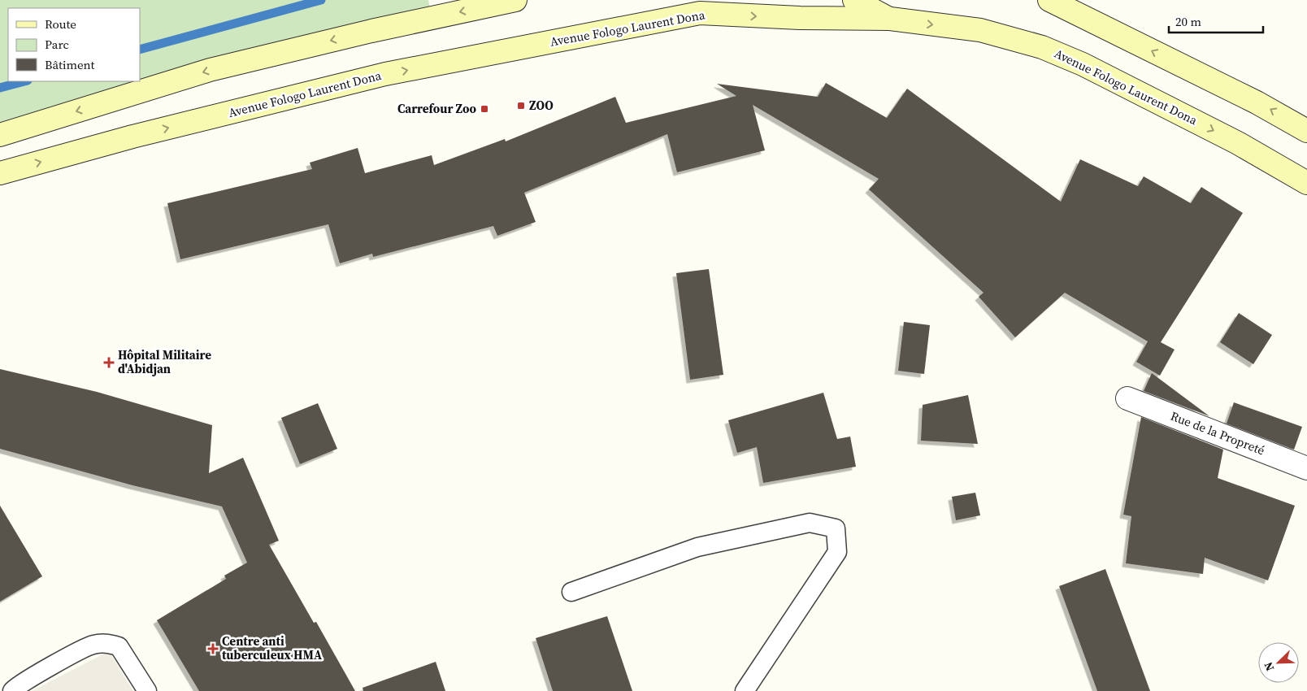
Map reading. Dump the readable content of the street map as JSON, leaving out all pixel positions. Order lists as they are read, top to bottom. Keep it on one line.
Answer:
{"streets":{"main road":["Avenue Fologo Laurent Dona"],"street":["Rue de la Propreté"]},"places":{"transit":["ZOO","Carrefour Zoo"],"health":["Hôpital Militaire d'Abidjan","Centre anti tuberculeux HMA"]},"legend":["Route","Parc","Bâtiment"],"scale_bar":"20 m","north":"bottom left"}
